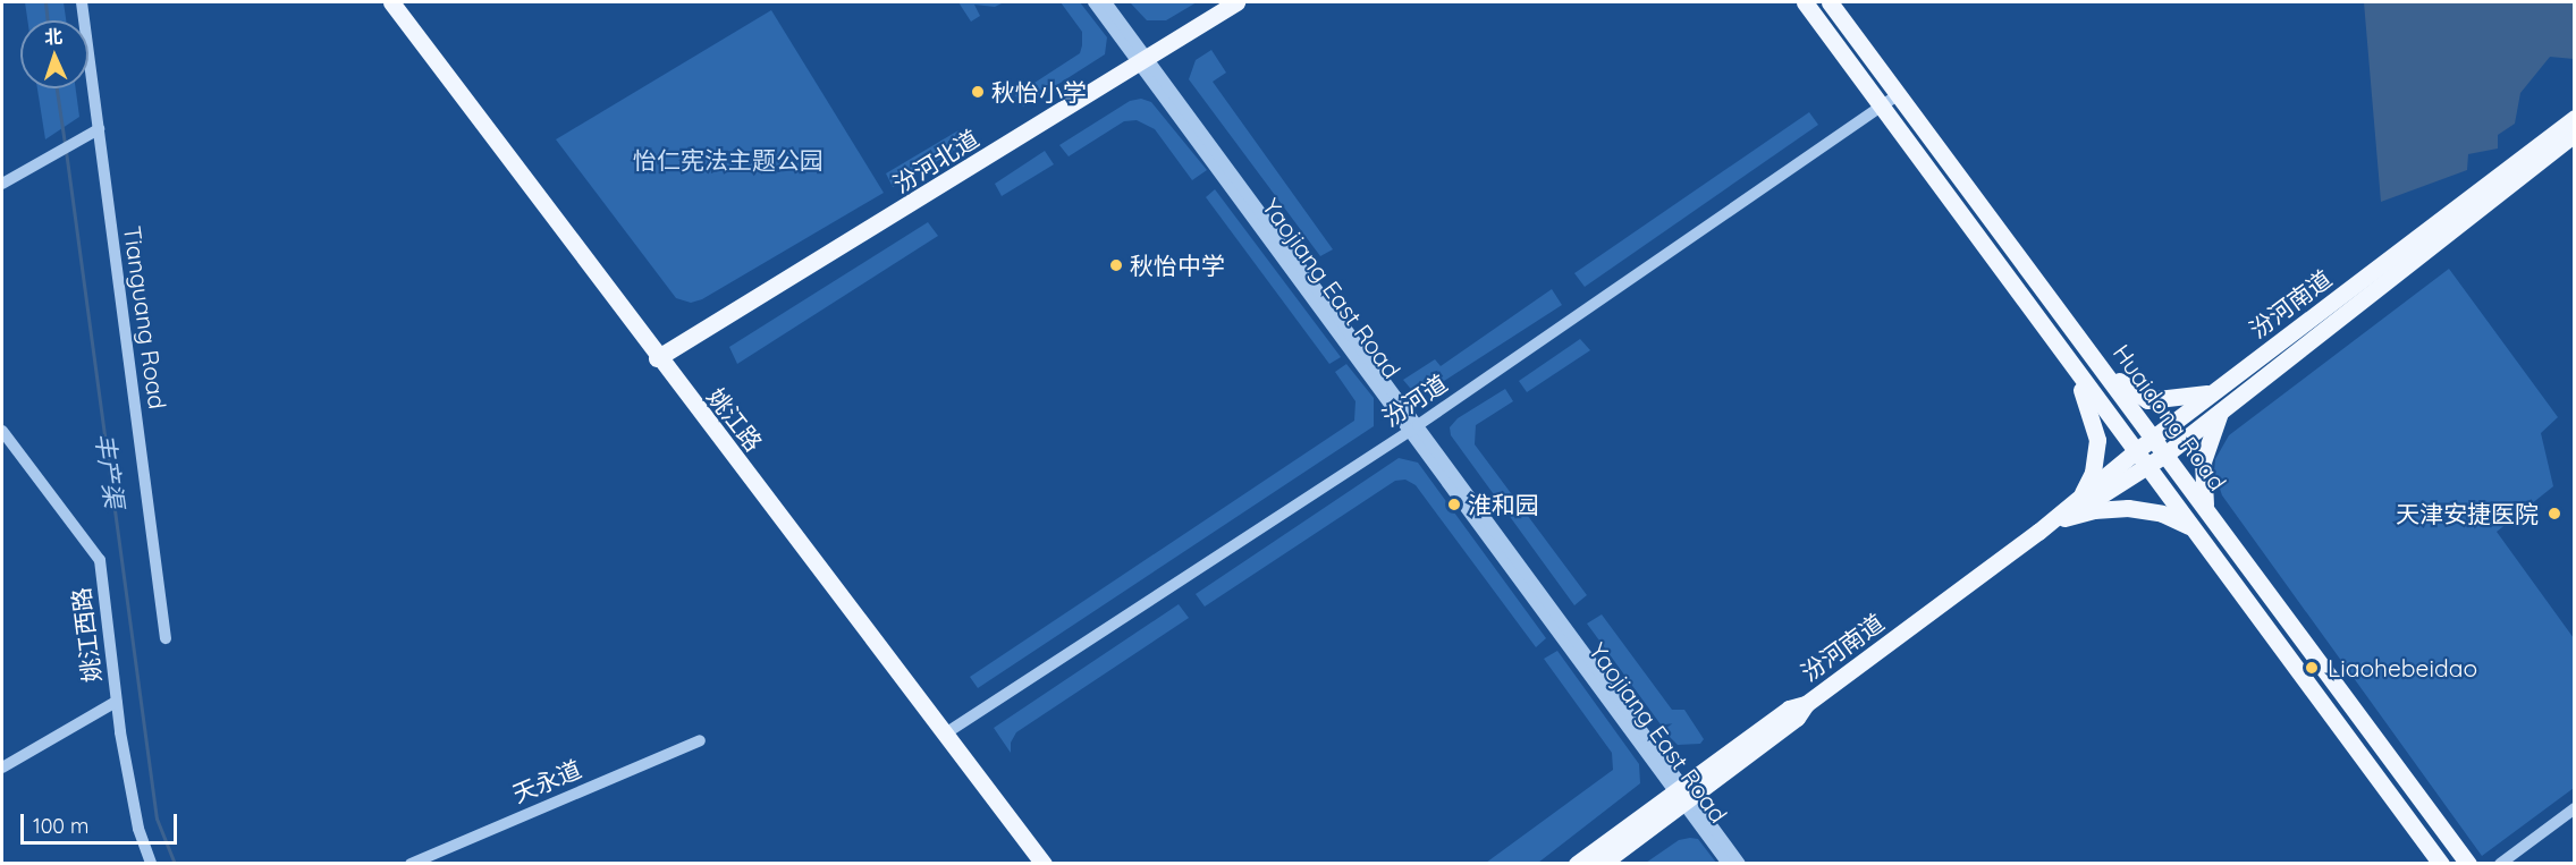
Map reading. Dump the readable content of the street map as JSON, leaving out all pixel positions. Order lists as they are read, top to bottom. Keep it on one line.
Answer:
{"streets":{"main road":["汾河北道","汾河南道","Huaidong Road","姚江路"],"street":["Yaojiang East Road","Tianguang Road","汾河道","姚江西路","天永道"]},"crossings":[["汾河北道","Yaojiang East Road"],["汾河北道","姚江路"],["Yaojiang East Road","汾河南道"],["Yaojiang East Road","汾河道"],["汾河南道","Huaidong Road"],["汾河道","Huaidong Road"],["汾河道","姚江路"]],"water":["丰产渠"],"parks":["怡仁宪法主题公园"],"places":["秋怡小学","秋怡中学","淮和园","天津安捷医院","Liaohebeidao"],"scale_bar":"100 m","north":"top"}
